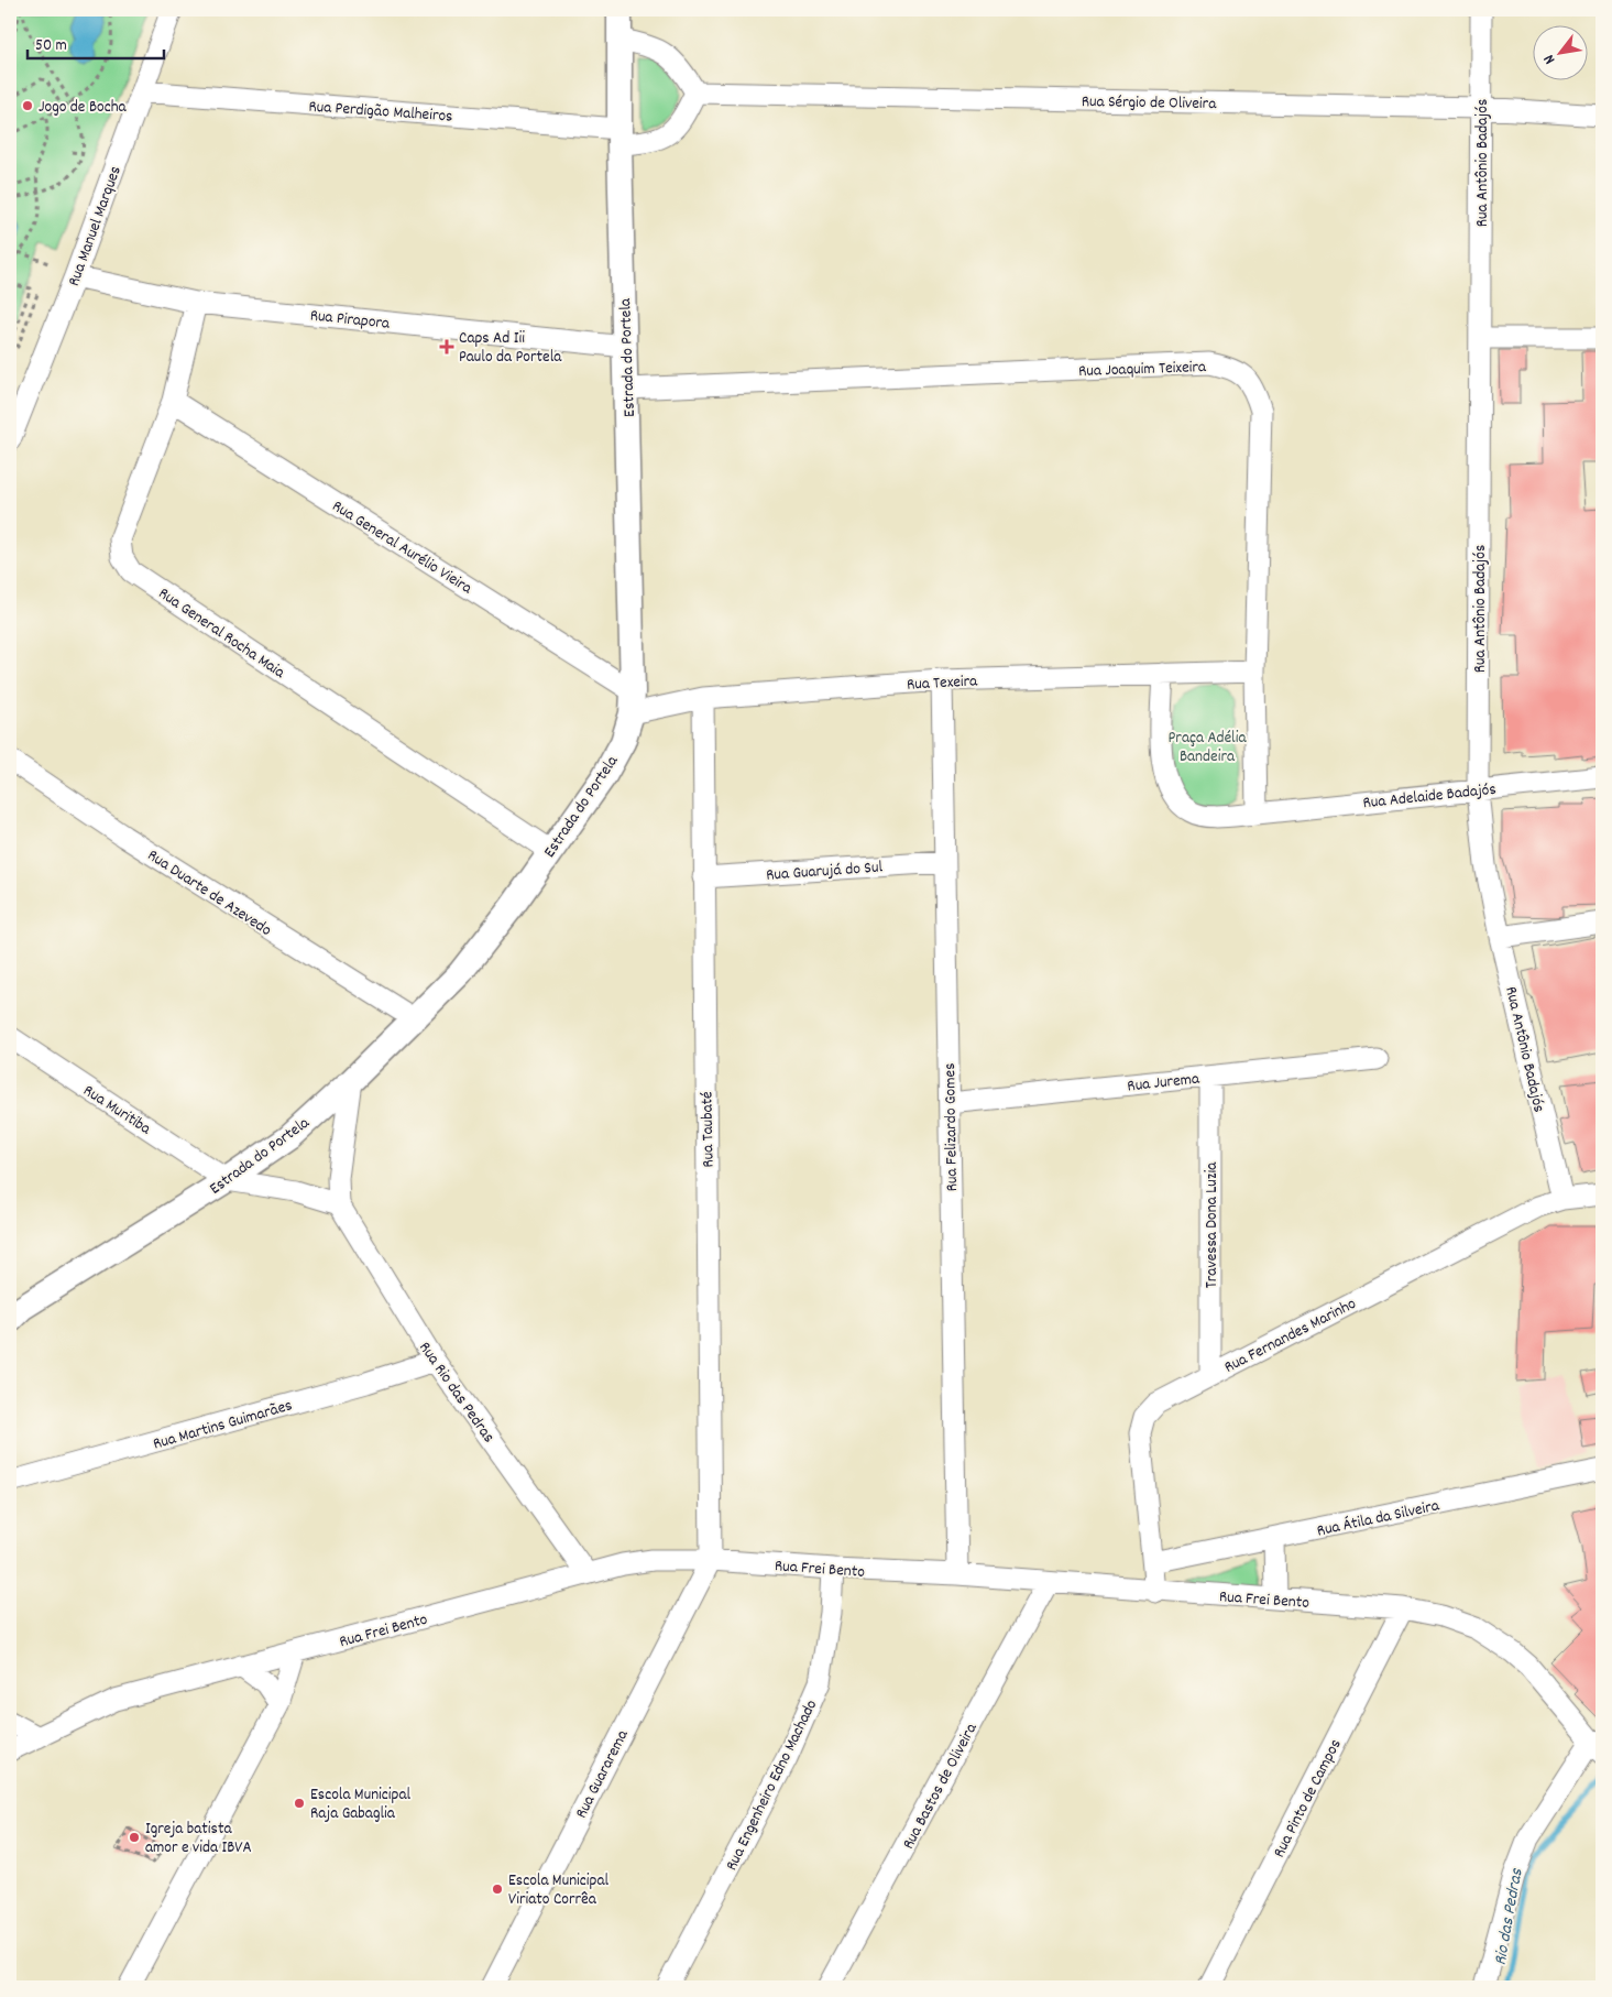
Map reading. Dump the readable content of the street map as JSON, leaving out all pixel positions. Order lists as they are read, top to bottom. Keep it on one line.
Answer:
{"streets":{"main road":["Estrada do Portela"],"street":["Rua Sérgio de Oliveira","Rua Perdigão Malheiros","Rua Antônio Badajós","Rua Manuel Marques","Rua Pirapora","Rua Joaquim Teixeira","Rua General Aurélio Vieira","Rua General Rocha Maia","Rua Texeira","Rua Adelaide Badajós","Rua Guarujá do Sul","Rua Duarte de Azevedo","Rua Jurema","Rua Muritiba","Rua Felizardo Gomes","Rua Taubaté","Travessa Dona Luzia","Rua Fernandes Marinho","Rua Rio das Pedras","Rua Martins Guimarães","Rua Átila da Silveira","Rua Frei Bento","Rua Guararema","Rua Engenheiro Edno Machado","Rua Bastos de Oliveira","Rua Pinto de Campos"]},"crossings":[["Rua Sérgio de Oliveira","Rua Antônio Badajós"],["Rua Perdigão Malheiros","Rua Manuel Marques"],["Rua Perdigão Malheiros","Estrada do Portela"],["Rua Antônio Badajós","Rua Adelaide Badajós"],["Rua Antônio Badajós","Rua Fernandes Marinho"],["Rua Manuel Marques","Rua Pirapora"],["Rua Pirapora","Estrada do Portela"],["Rua Pirapora","Rua General Rocha Maia"],["Estrada do Portela","Rua Joaquim Teixeira"],["Estrada do Portela","Rua General Aurélio Vieira"],["Estrada do Portela","Rua General Rocha Maia"],["Estrada do Portela","Rua Texeira"],["Estrada do Portela","Rua Duarte de Azevedo"],["Estrada do Portela","Rua Muritiba"],["Estrada do Portela","Rua Rio das Pedras"],["Rua Joaquim Teixeira","Rua Texeira"],["Rua Joaquim Teixeira","Rua Adelaide Badajós"],["Rua General Aurélio Vieira","Rua General Rocha Maia"],["Rua General Aurélio Vieira","Rua Texeira"],["Rua Texeira","Rua Felizardo Gomes"],["Rua Texeira","Rua Taubaté"],["Rua Guarujá do Sul","Rua Felizardo Gomes"],["Rua Guarujá do Sul","Rua Taubaté"],["Rua Jurema","Rua Felizardo Gomes"],["Rua Jurema","Travessa Dona Luzia"],["Rua Felizardo Gomes","Rua Frei Bento"],["Rua Taubaté","Rua Frei Bento"],["Rua Taubaté","Rua Guararema"],["Travessa Dona Luzia","Rua Fernandes Marinho"],["Rua Fernandes Marinho","Rua Átila da Silveira"],["Rua Fernandes Marinho","Rua Frei Bento"],["Rua Rio das Pedras","Rua Martins Guimarães"],["Rua Rio das Pedras","Rua Frei Bento"],["Rua Frei Bento","Rua Guararema"],["Rua Frei Bento","Rua Engenheiro Edno Machado"],["Rua Frei Bento","Rua Bastos de Oliveira"],["Rua Frei Bento","Rua Pinto de Campos"]],"water":["Rio das Pedras"],"parks":["Praça Adélia Bandeira"],"places":{"other":["Jogo de Bocha","Escola Municipal Raja Gabaglia","Igreja batista amor e vida IBVA","Escola Municipal Viriato Corrêa"],"health":["Caps Ad Iii Paulo da Portela"]},"scale_bar":"50 m","north":"bottom left"}
